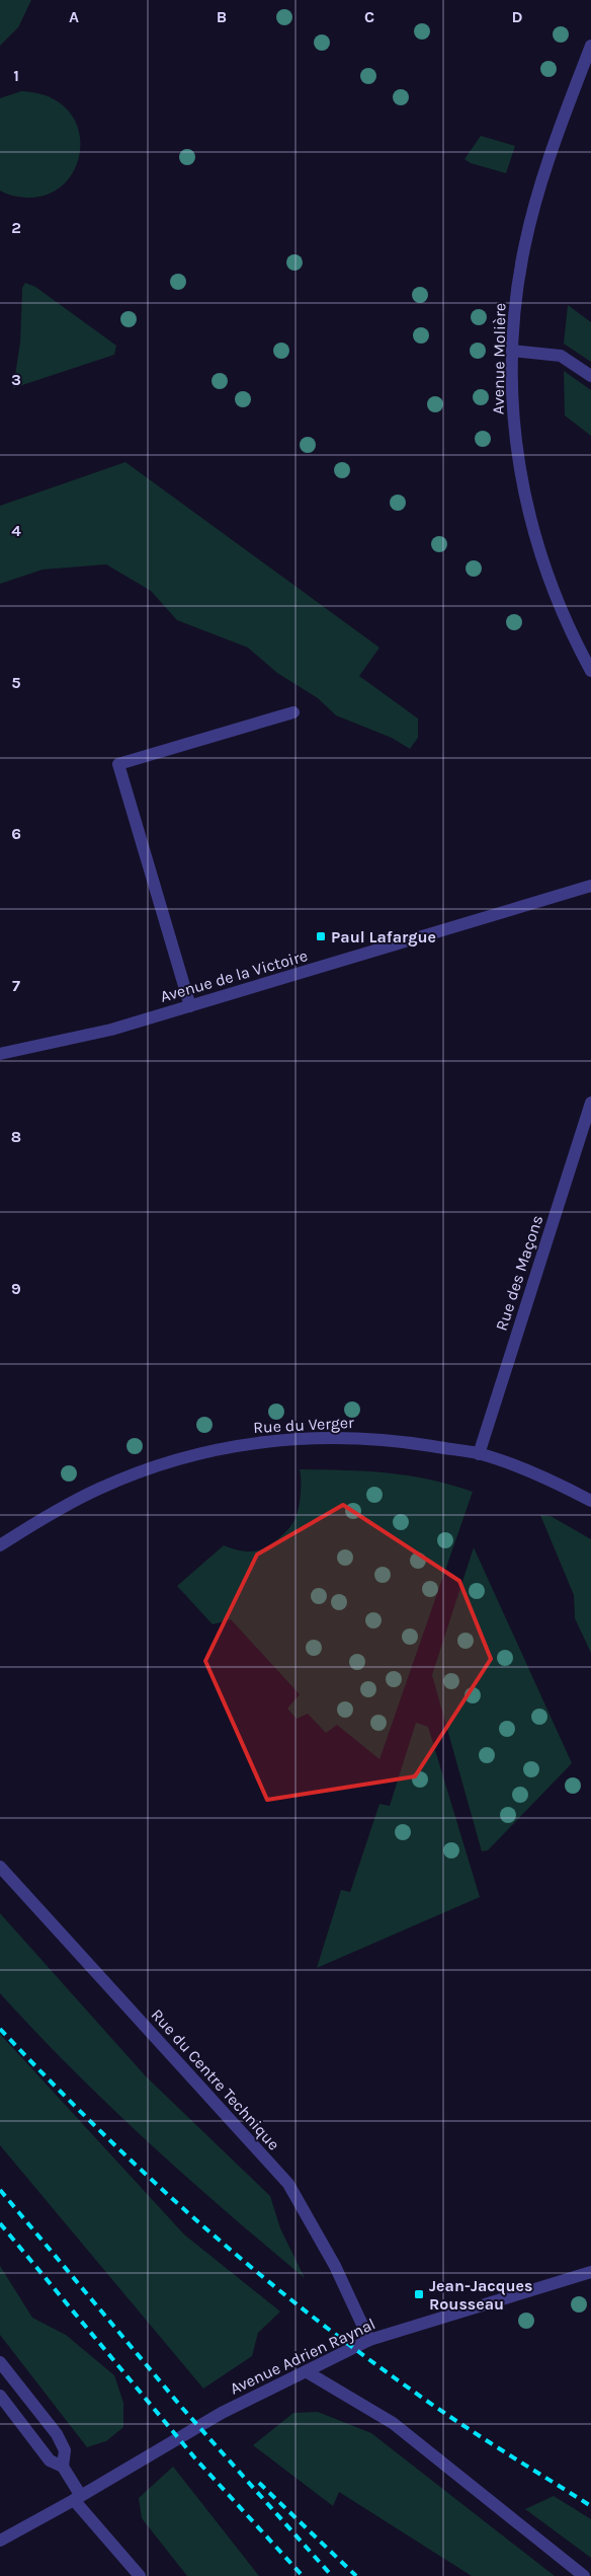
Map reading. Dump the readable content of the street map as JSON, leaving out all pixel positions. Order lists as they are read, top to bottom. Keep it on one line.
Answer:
{"streets":{"street":["Avenue Molière","Avenue de la Victoire","Rue des Maçons","Rue du Verger","Rue du Centre Technique","Avenue Adrien Raynal"]},"crossings":[["Rue des Maçons","Rue du Verger"],["Rue du Centre Technique","Avenue Adrien Raynal"]],"places":{"transit":["Paul Lafargue","Jean-Jacques Rousseau"]},"grid":{"columns":["A","B","C","D"],"rows":["1","2","3","4","5","6","7","8","9"]}}
